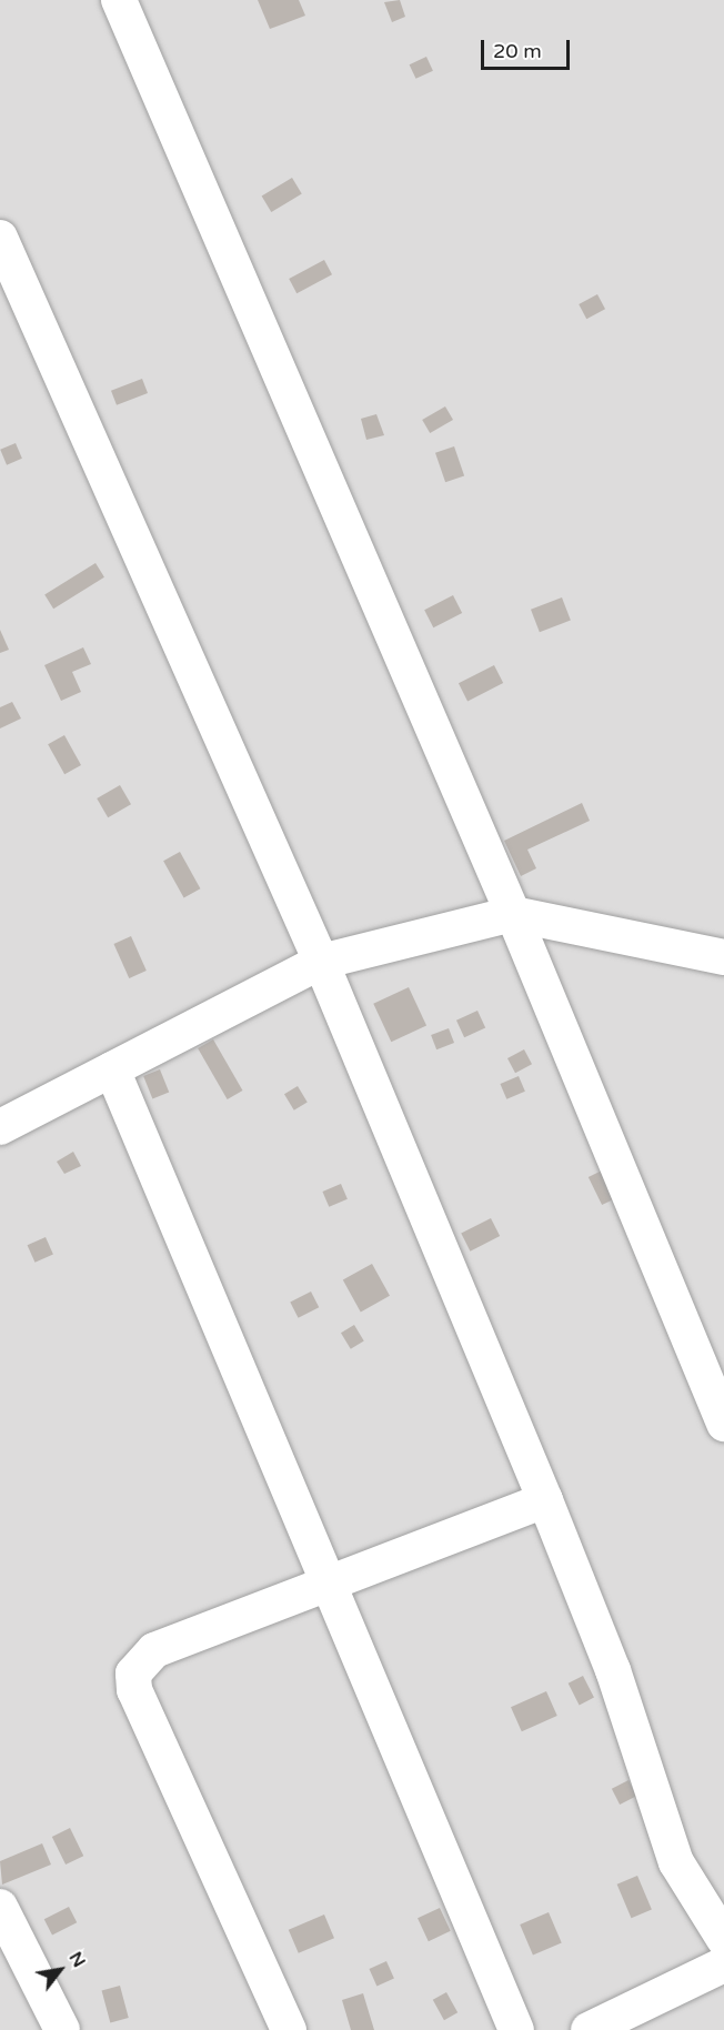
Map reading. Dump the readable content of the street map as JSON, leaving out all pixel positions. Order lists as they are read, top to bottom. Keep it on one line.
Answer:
{"scale_bar":"20 m","north":"top right"}
